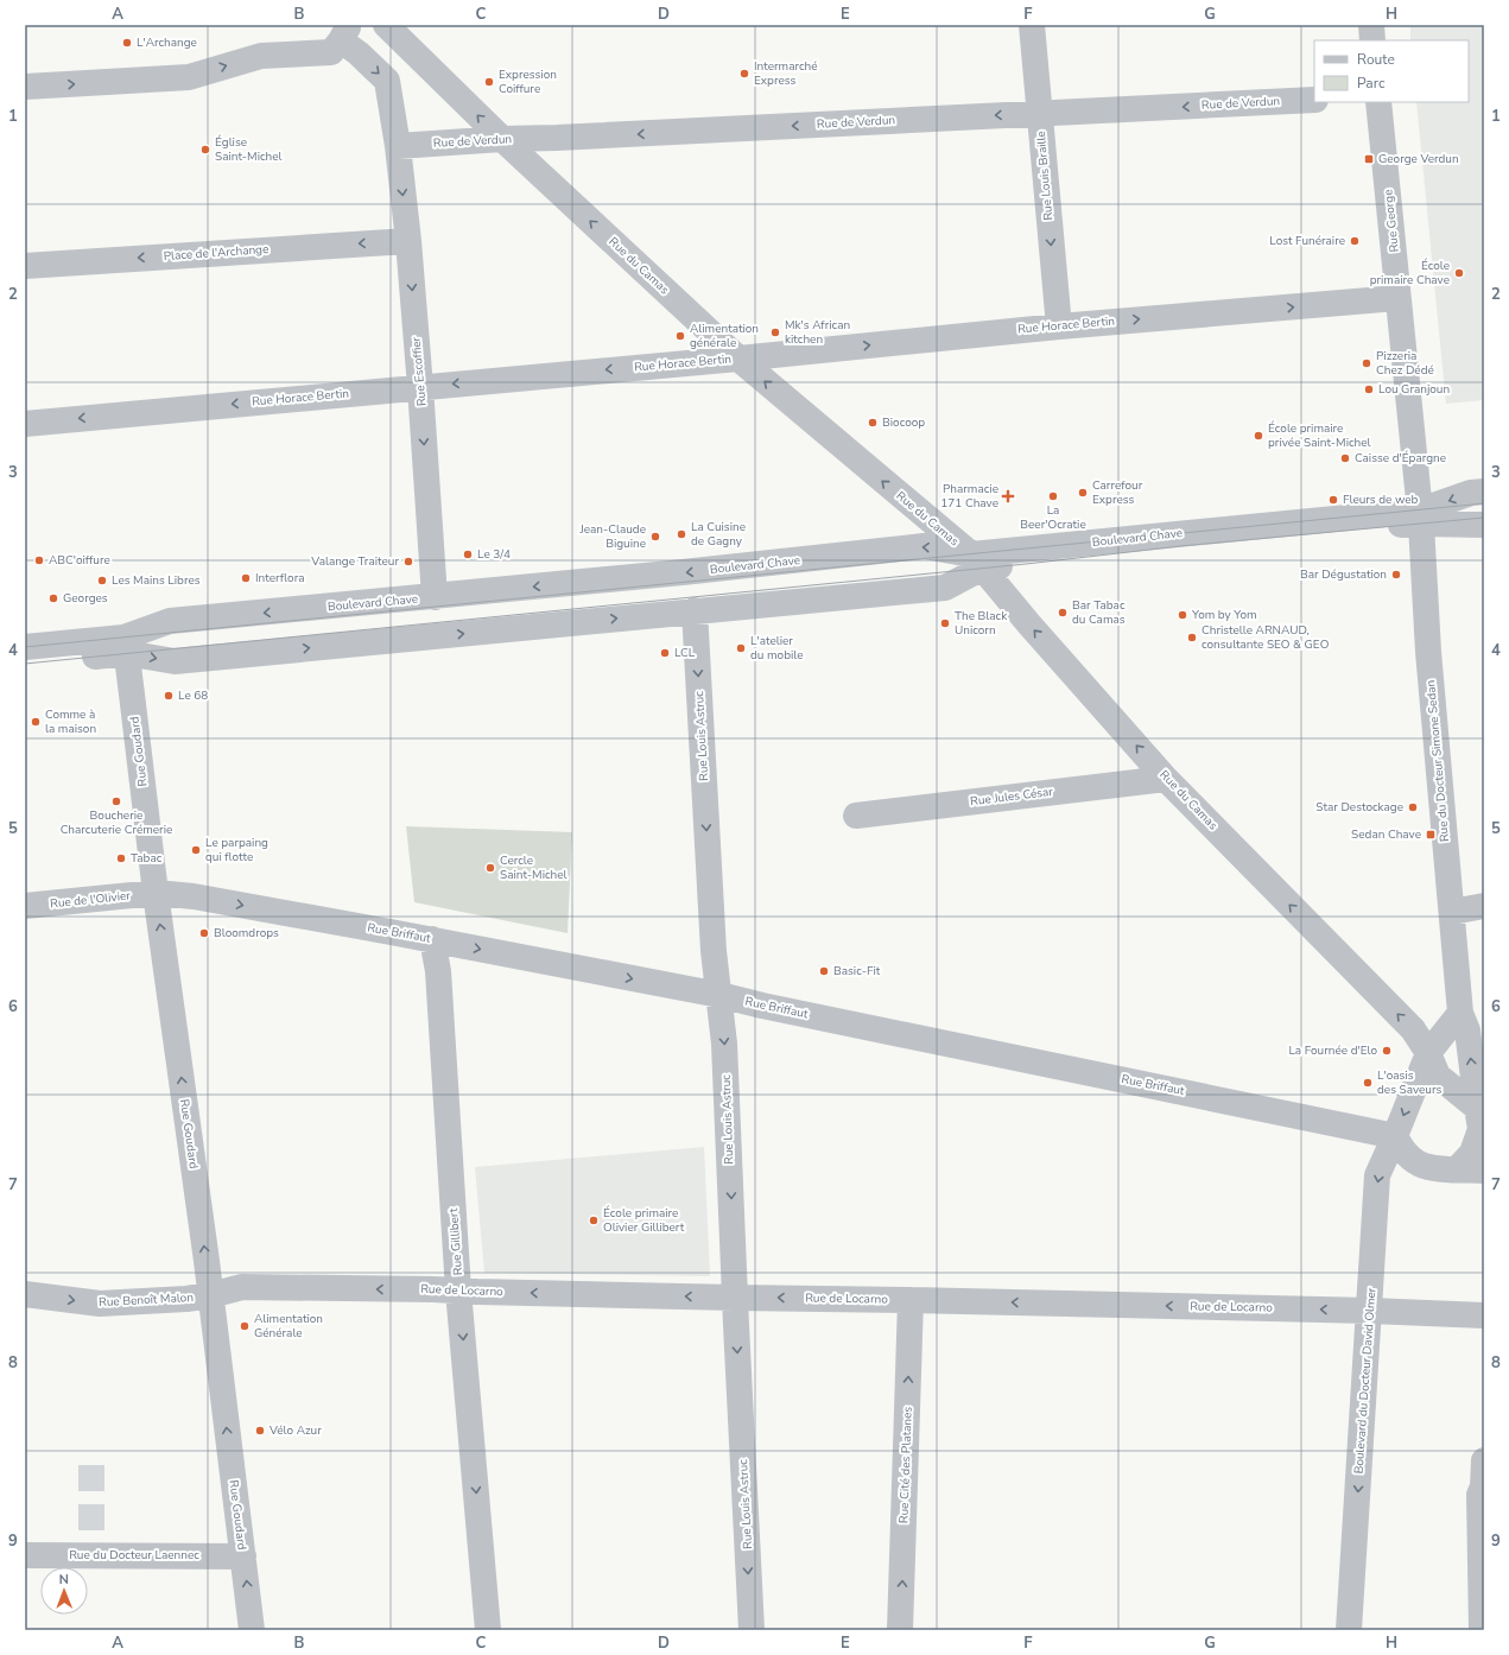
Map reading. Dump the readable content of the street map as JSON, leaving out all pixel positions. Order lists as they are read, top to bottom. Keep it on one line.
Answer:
{"streets":{"street":["Rue de Verdun","Rue Louis Braille","Rue George","Place de l'Archange","Rue du Camas","Rue Horace Bertin","Rue Escoffier","Boulevard Chave","Rue Louis Astruc","Rue Goudard","Rue du Docteur Simone Sedan","Rue Jules César","Rue de l'Olivier","Rue Briffaut","Rue Gillibert","Rue de Locarno","Rue Benoît Malon","Boulevard du Docteur David Olmer","Rue Cité des Platanes","Rue du Docteur Laennec"]},"crossings":[["Rue de Verdun","Rue Louis Braille"],["Rue de Verdun","Rue du Camas"],["Rue de Verdun","Rue Escoffier"],["Rue Louis Braille","Rue Horace Bertin"],["Rue George","Rue Horace Bertin"],["Rue George","Boulevard Chave"],["Rue George","Rue du Docteur Simone Sedan"],["Place de l'Archange","Rue Escoffier"],["Rue du Camas","Rue Horace Bertin"],["Rue du Camas","Boulevard Chave"],["Rue du Camas","Rue du Docteur Simone Sedan"],["Rue du Camas","Rue Jules César"],["Rue du Camas","Boulevard du Docteur David Olmer"],["Rue Horace Bertin","Rue Escoffier"],["Rue Escoffier","Boulevard Chave"],["Boulevard Chave","Rue Louis Astruc"],["Boulevard Chave","Rue Goudard"],["Boulevard Chave","Rue du Docteur Simone Sedan"],["Rue Louis Astruc","Rue Briffaut"],["Rue Louis Astruc","Rue de Locarno"],["Rue Goudard","Rue de l'Olivier"],["Rue Goudard","Rue Briffaut"],["Rue Goudard","Rue de Locarno"],["Rue Goudard","Rue Benoît Malon"],["Rue Goudard","Rue du Docteur Laennec"],["Rue de l'Olivier","Rue Briffaut"],["Rue Briffaut","Rue Gillibert"],["Rue Briffaut","Boulevard du Docteur David Olmer"],["Rue Gillibert","Rue de Locarno"],["Rue de Locarno","Rue Benoît Malon"],["Rue de Locarno","Boulevard du Docteur David Olmer"],["Rue de Locarno","Rue Cité des Platanes"]],"one_way":["Rue de Verdun","Rue Louis Braille","Rue du Camas","Rue Escoffier","Rue Louis Astruc","Rue Goudard","Rue Briffaut","Rue Gillibert","Rue de Locarno","Rue Benoît Malon","Boulevard du Docteur David Olmer","Rue Cité des Platanes"],"places":{"other":["L'Archange","Intermarché Express","Expression Coiffure","Église Saint-Michel","Lost Funéraire","École primaire Chave","Mk's African kitchen","Alimentation générale","Pizzeria Chez Dédé","Lou Granjoun","Biocoop","École primaire privée Saint-Michel","Caisse d'Épargne","Carrefour Express","La Beer'Ocratie","Fleurs de web","La Cuisine de Gagny","Jean-Claude Biguine","Le 3/4","ABC'oiffure","Valange Traiteur","Bar Dégustation","Interflora","Les Mains Libres","Georges","Bar Tabac du Camas","Yom by Yom","The Black Unicorn","Christelle ARNAUD, consultante SEO & GEO","L'atelier du mobile","LCL","Le 68","Comme à la maison","Boucherie Charcuterie Crémerie","Star Destockage","Le parpaing qui flotte","Tabac","Cercle Saint-Michel","Bloomdrops","Basic-Fit","La Fournée d'Elo","L'oasis des Saveurs","École primaire Olivier Gillibert","Alimentation Générale","Vélo Azur"],"transit":["George Verdun","Sedan Chave"],"health":["Pharmacie 171 Chave"]},"legend":["Route","Parc"],"north":"top","grid":{"columns":["A","B","C","D","E","F","G","H"],"rows":["1","2","3","4","5","6","7","8","9"]}}
